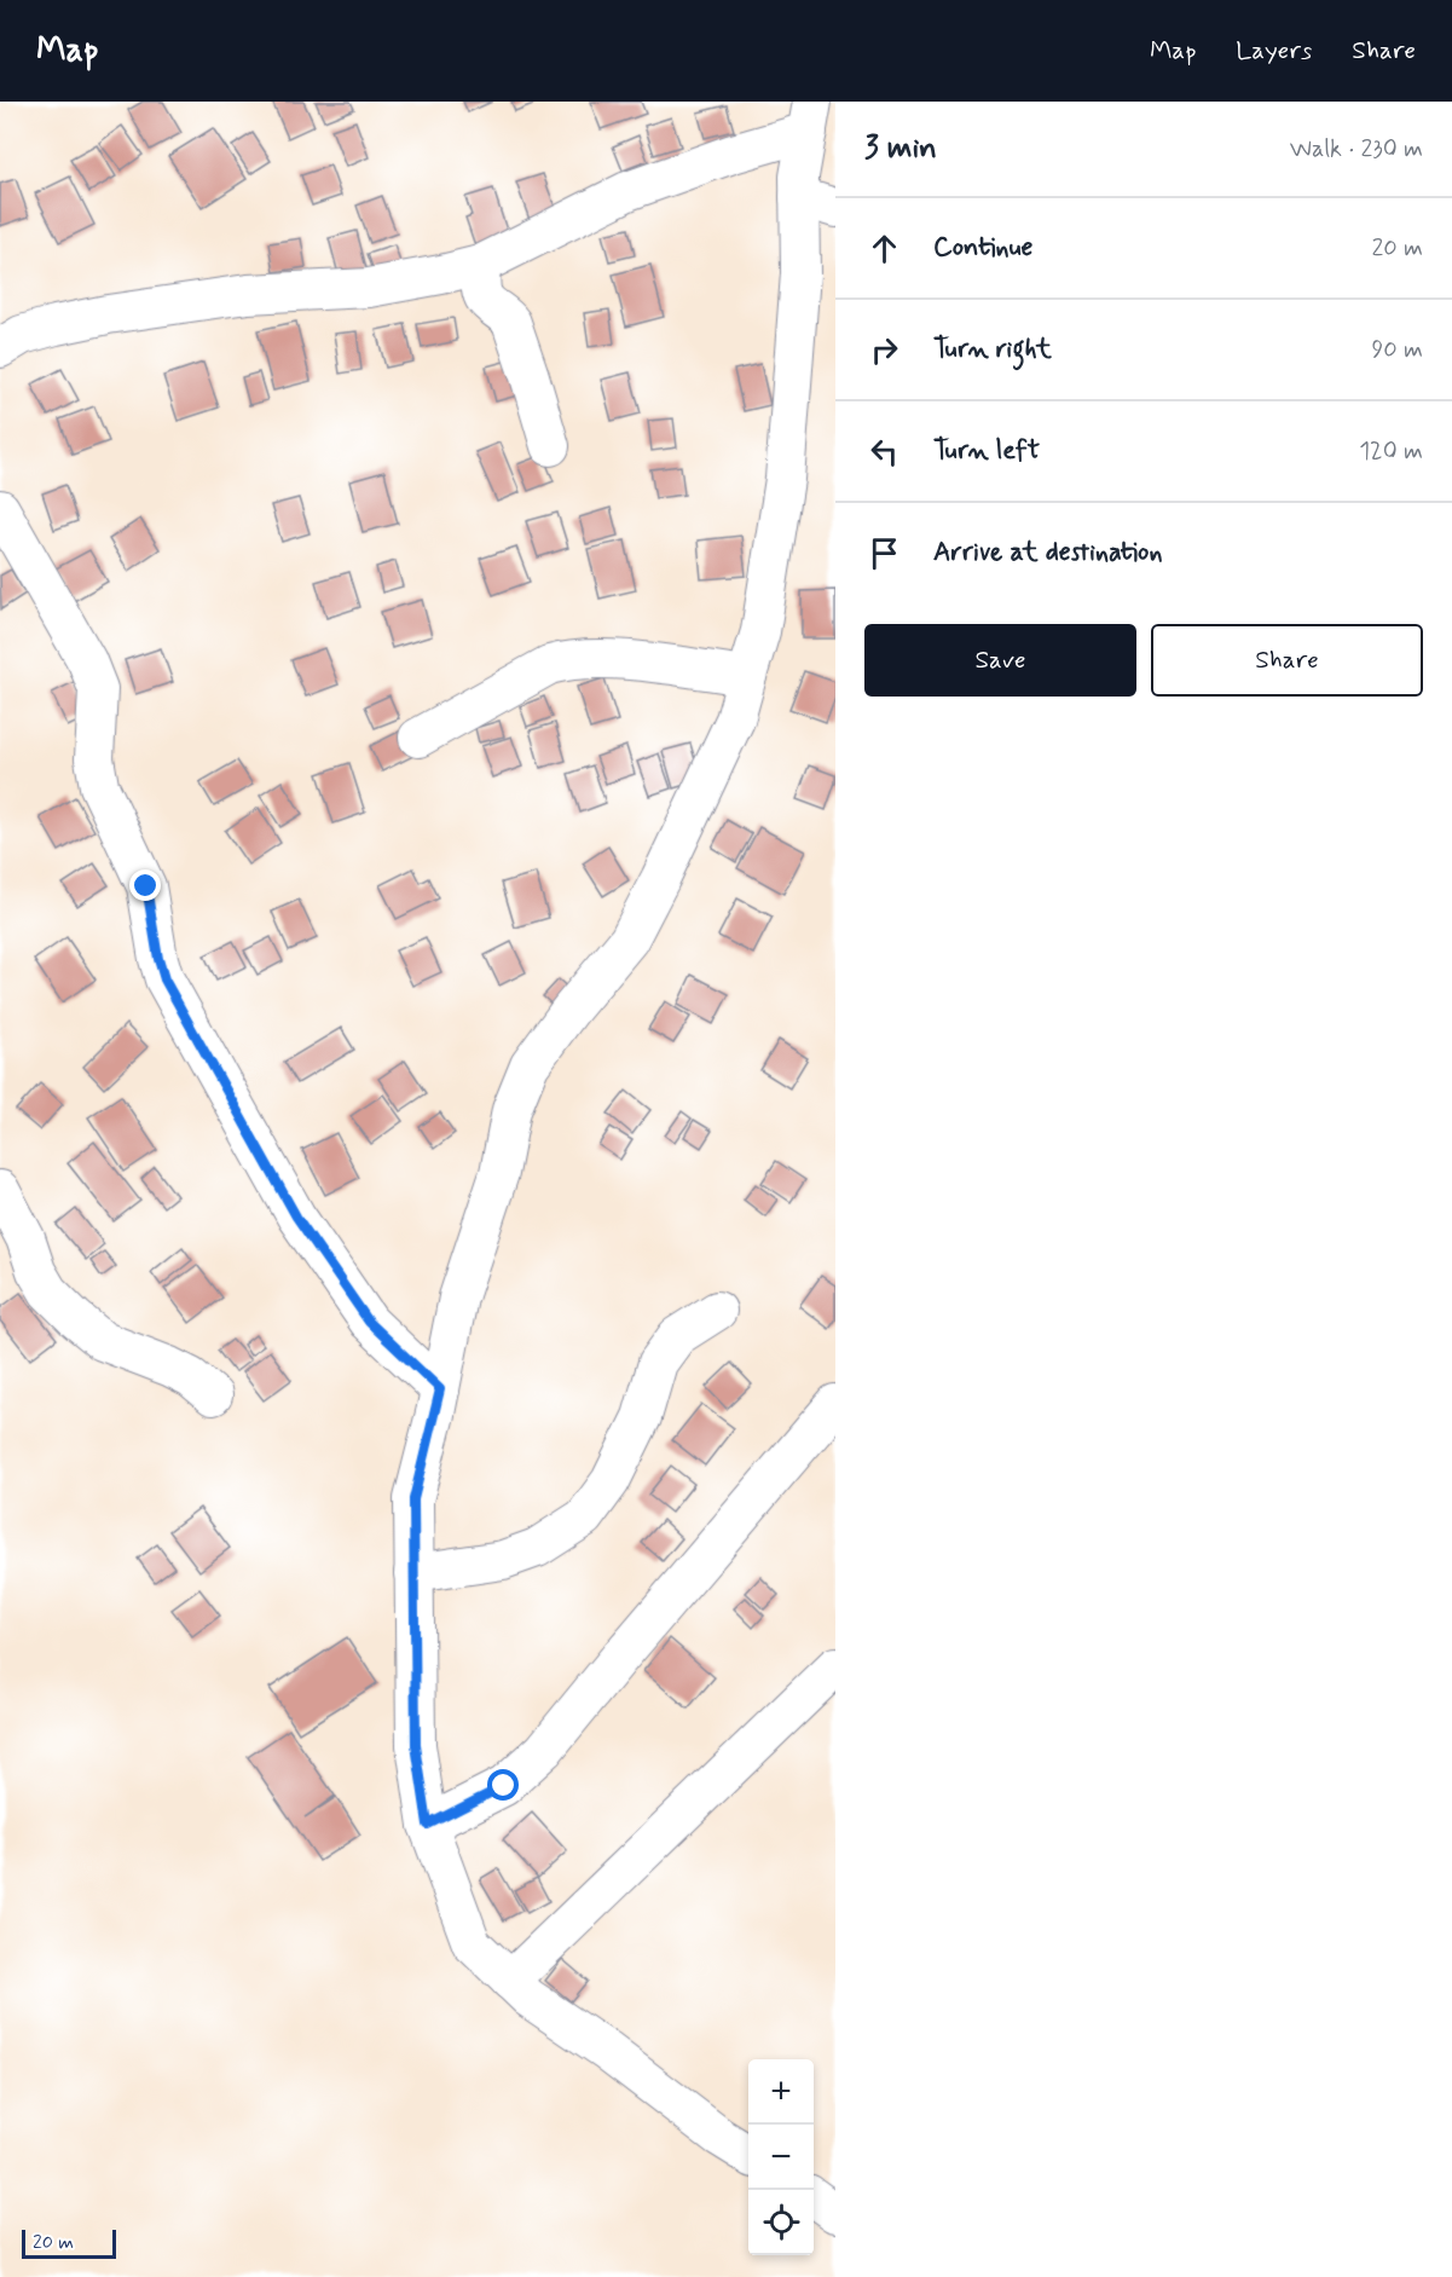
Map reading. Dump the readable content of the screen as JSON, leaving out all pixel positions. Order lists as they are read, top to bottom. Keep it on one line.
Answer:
{"scale_bar":"20 m","page":{"header":"Map","nav":["Map","Layers","Share"],"heading":["3 min","Walk · 230 m"],"list":[["Continue","20 m"],["Turn right","90 m"],["Turn left","120 m"],"Arrive at destination"],"buttons":["Save","Share"],"map_buttons":["+","−"],"scale":"20 m"}}
